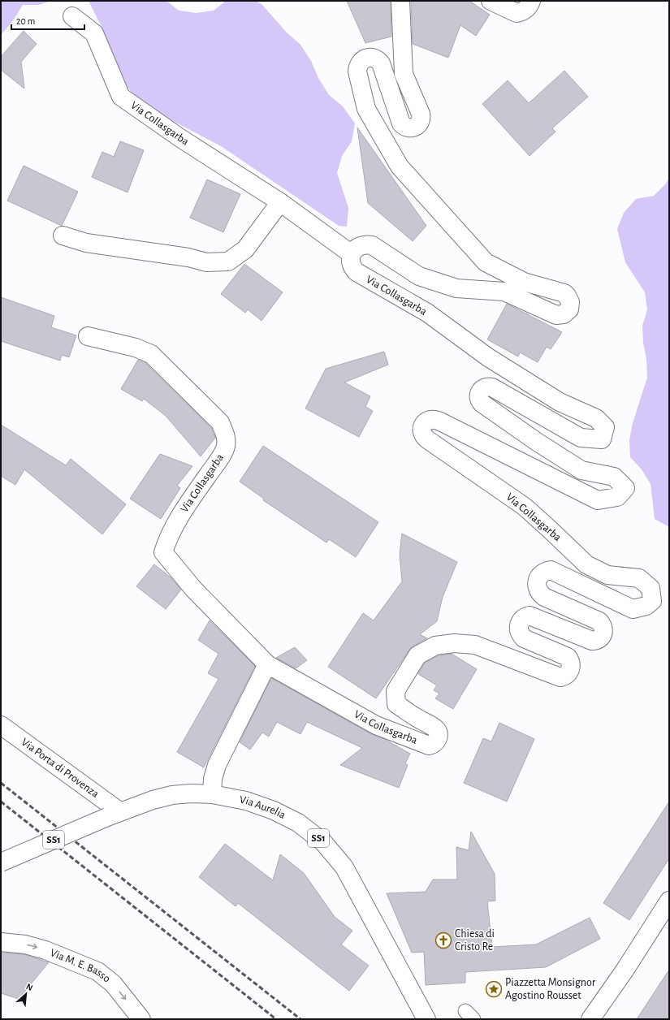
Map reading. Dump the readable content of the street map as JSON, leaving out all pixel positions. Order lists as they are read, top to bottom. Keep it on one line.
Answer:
{"streets":{"street":["Via Collasgarba","Via Porta di Provenza","Via Aurelia","SS1","Via M. E. Basso"]},"crossings":[["Via Porta di Provenza","Via Aurelia"]],"one_way":["Via M. E. Basso"],"places":{"church":["Chiesa di Cristo Re"],"place":["Piazzetta Monsignor Agostino Rousset"]},"scale_bar":"20 m","north":"top right"}
